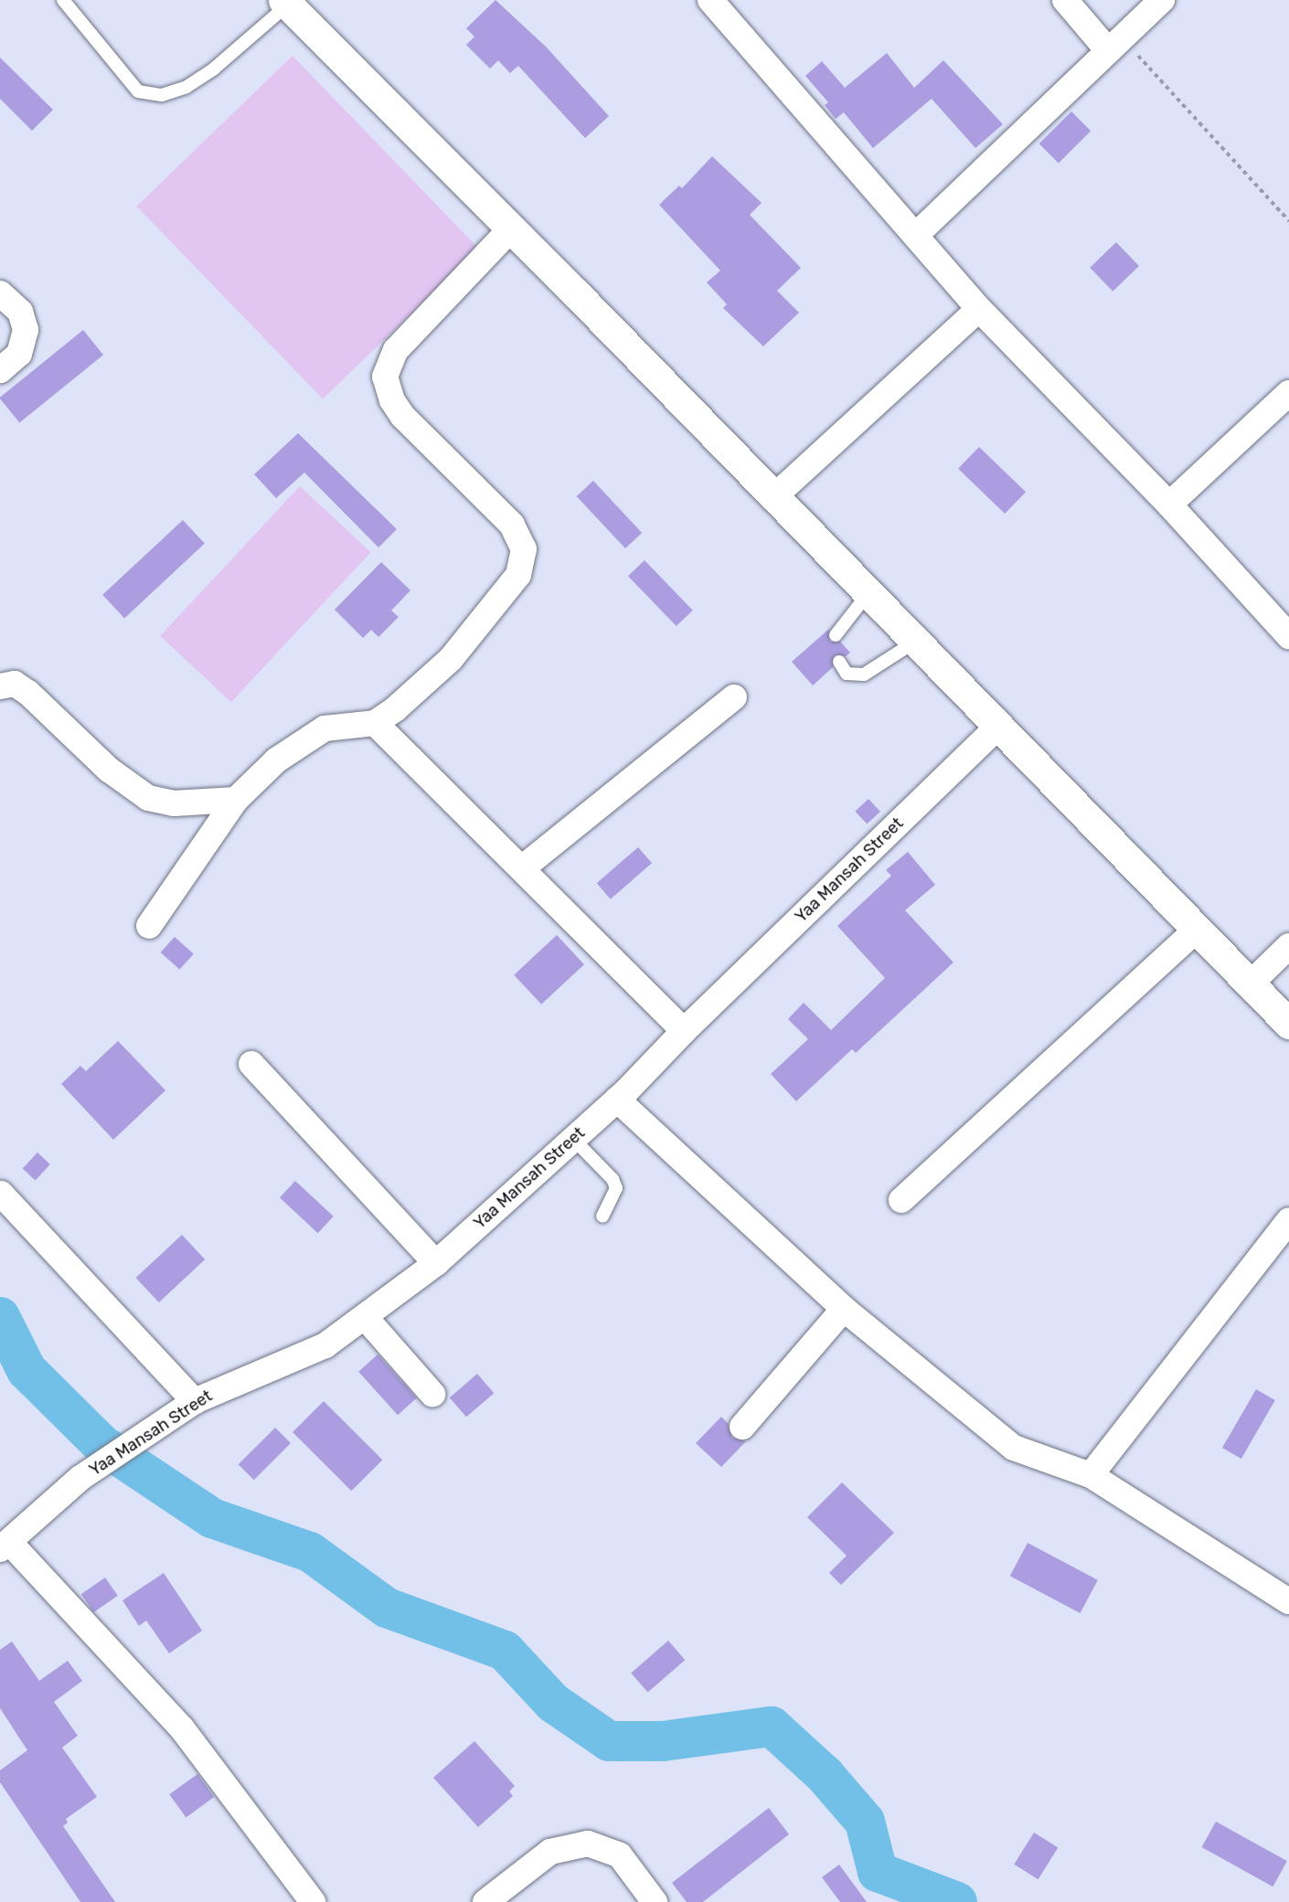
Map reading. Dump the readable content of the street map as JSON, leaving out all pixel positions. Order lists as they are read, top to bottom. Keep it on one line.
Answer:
{"streets":{"street":["Yaa Mansah Street"]}}
